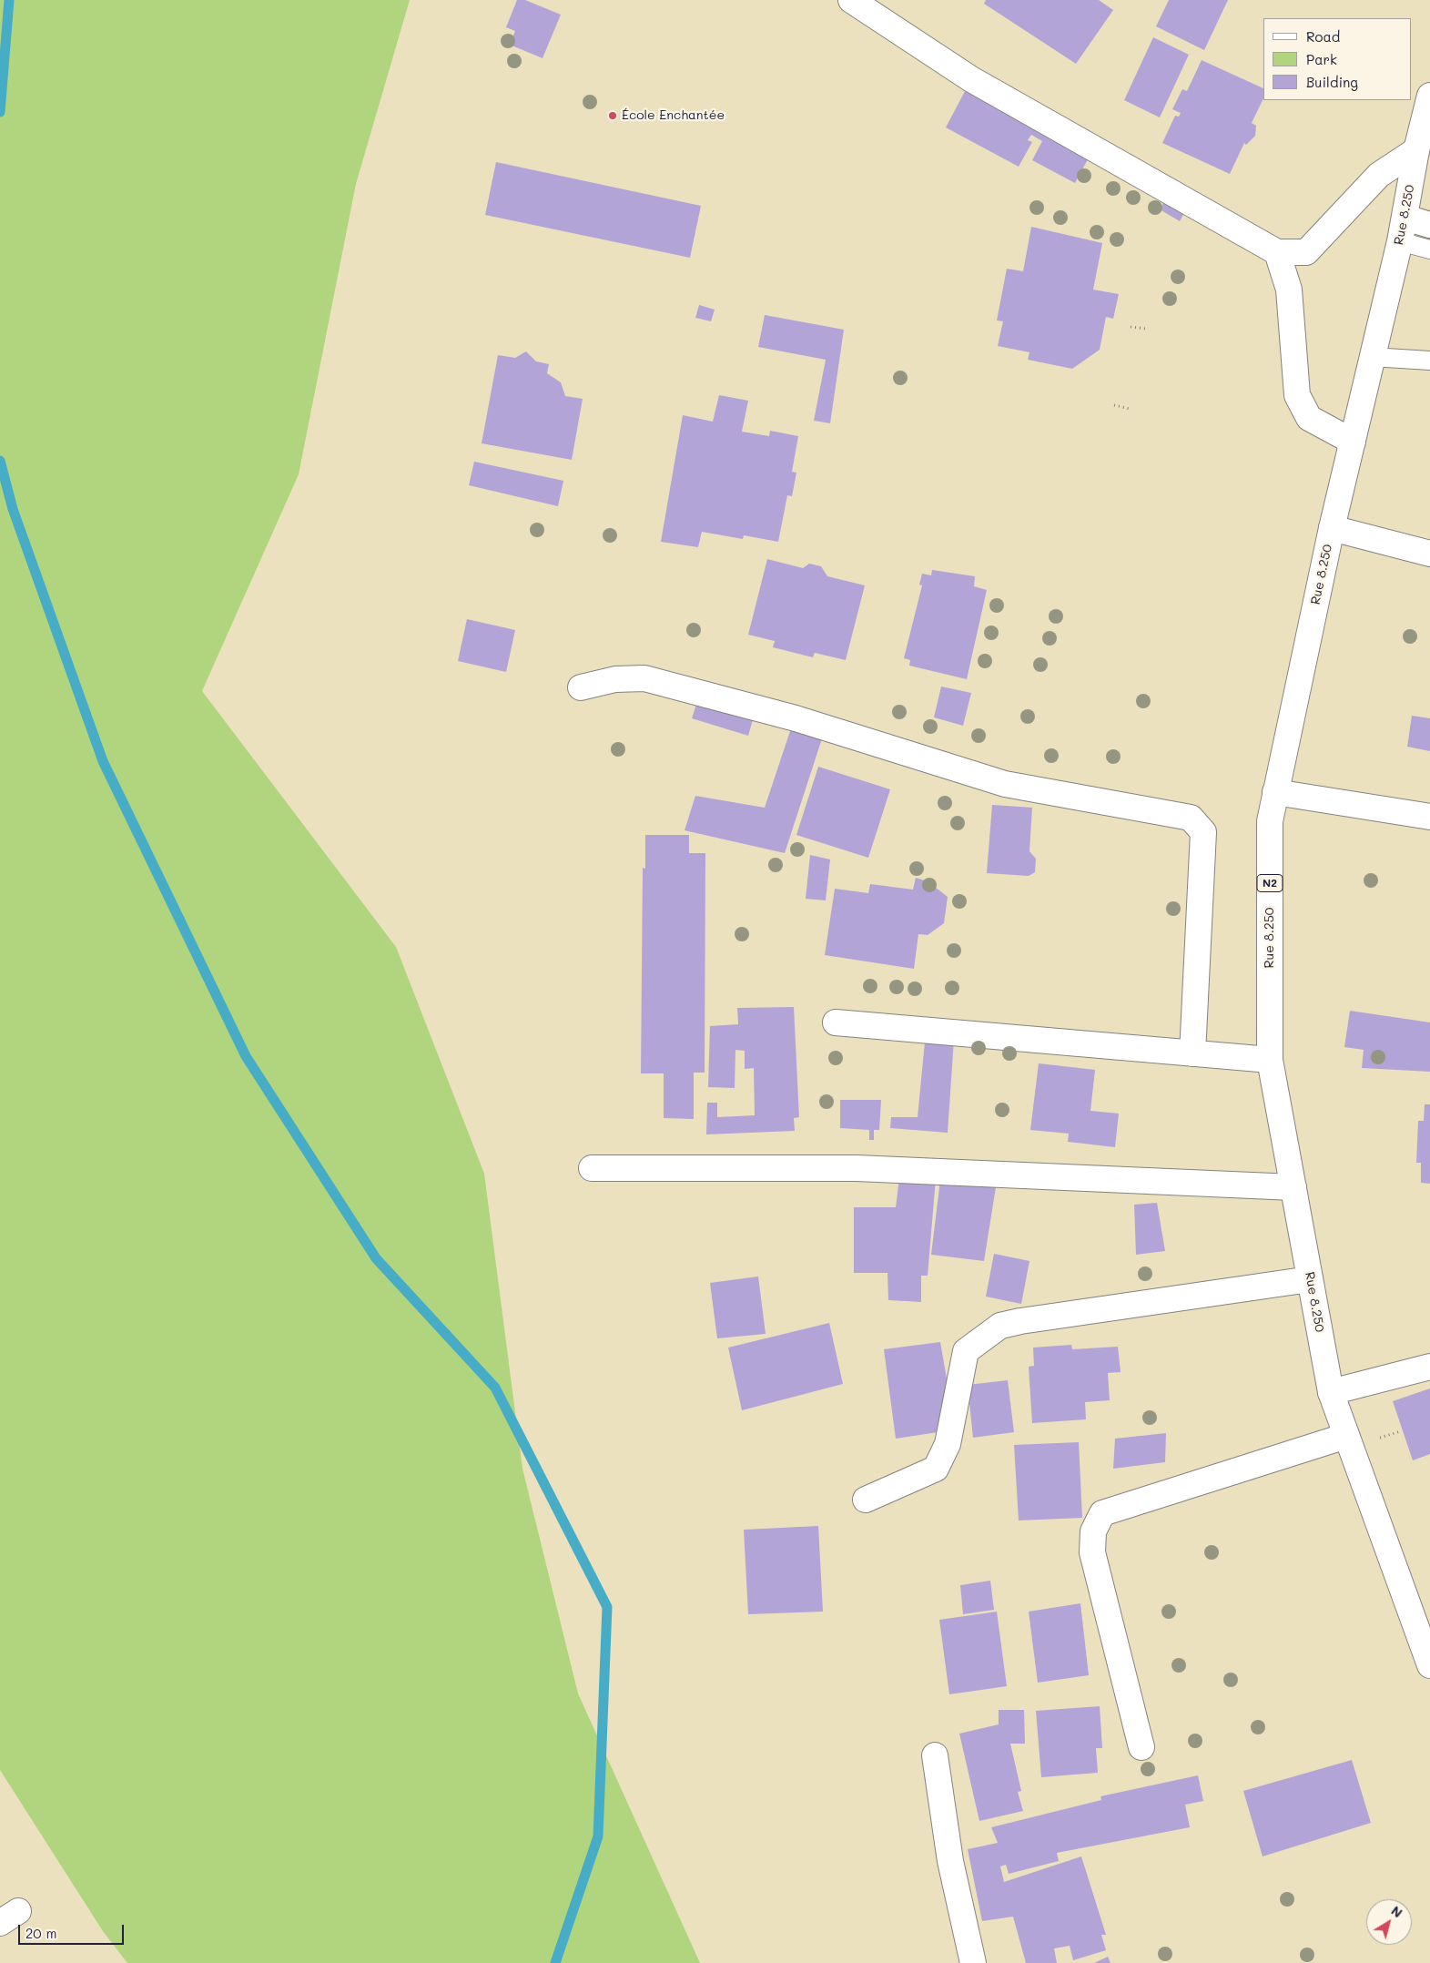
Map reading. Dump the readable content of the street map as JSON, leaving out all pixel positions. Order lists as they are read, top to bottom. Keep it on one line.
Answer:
{"streets":{"main road":["Rue 8.250","N2"]},"places":["École Enchantée"],"legend":["Road","Park","Building"],"scale_bar":"20 m","north":"top right"}
